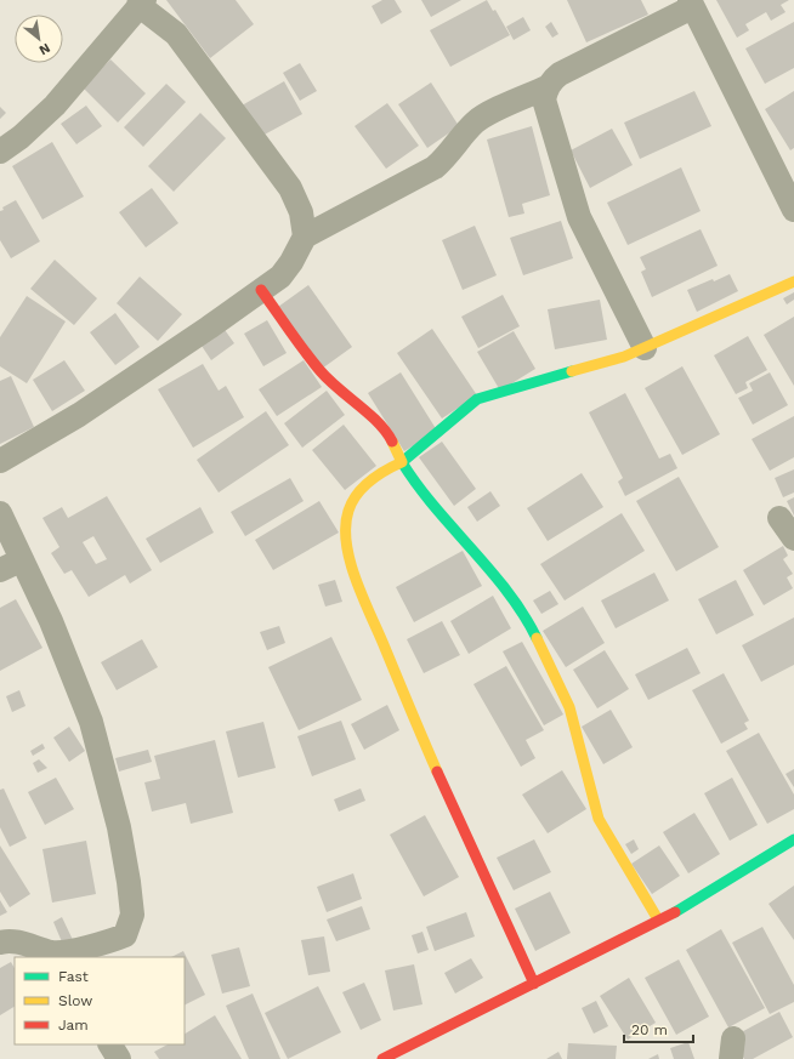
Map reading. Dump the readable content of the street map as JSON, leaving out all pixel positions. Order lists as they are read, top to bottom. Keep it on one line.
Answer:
{"legend":["Fast","Slow","Jam"],"scale_bar":"20 m","north":"bottom right"}
